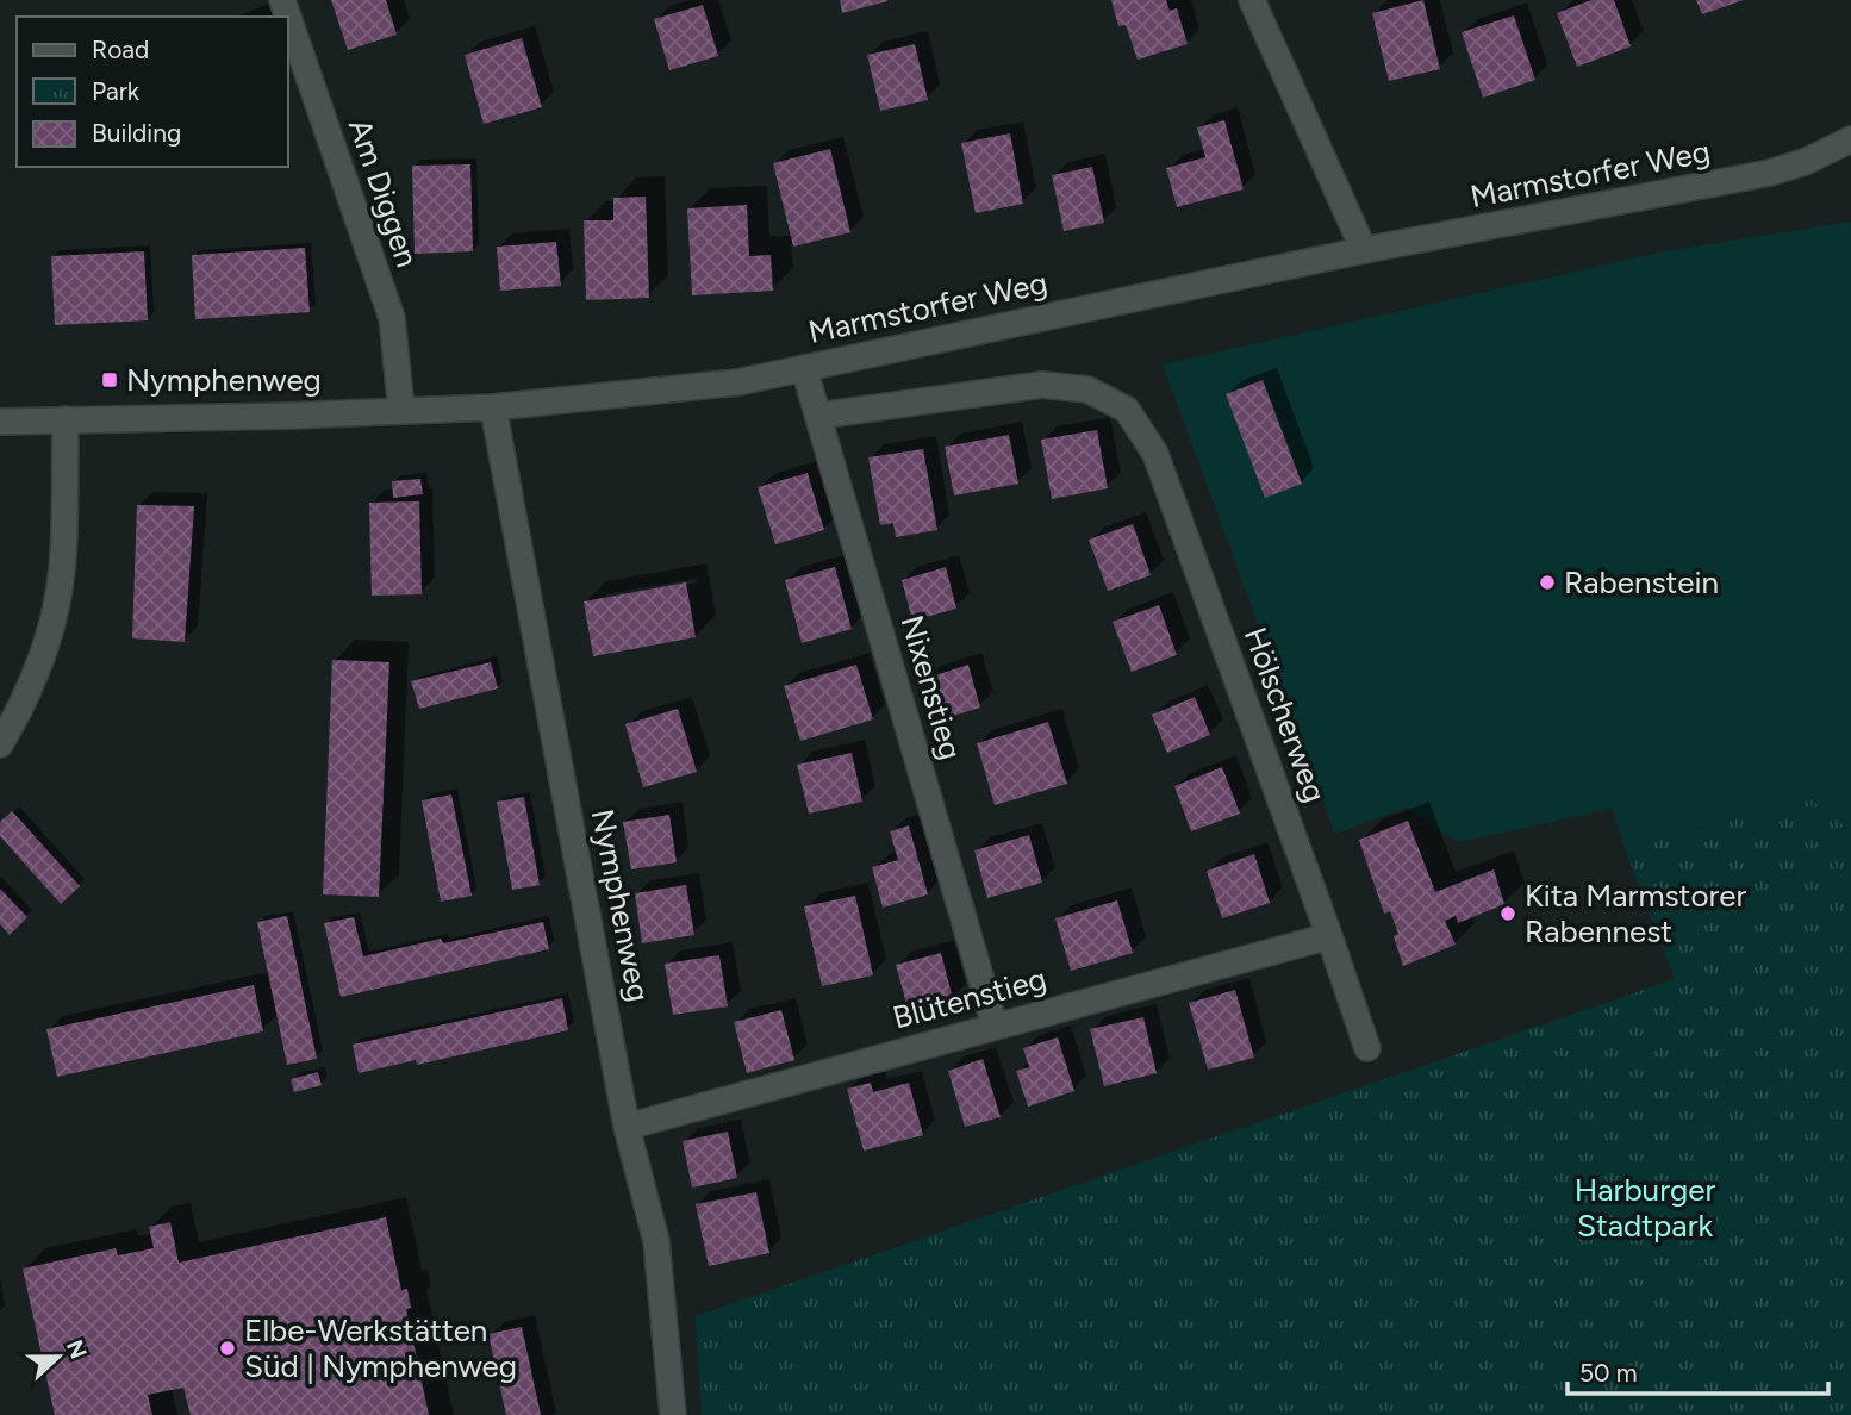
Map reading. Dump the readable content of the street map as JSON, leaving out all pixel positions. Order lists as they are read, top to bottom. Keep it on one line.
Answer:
{"streets":{"street":["Marmstorfer Weg","Am Diggen","Nixenstieg","Hölscherweg","Nymphenweg","Blütenstieg"]},"crossings":[["Marmstorfer Weg","Am Diggen"],["Marmstorfer Weg","Nixenstieg"],["Marmstorfer Weg","Nymphenweg"],["Nixenstieg","Hölscherweg"],["Nixenstieg","Blütenstieg"],["Hölscherweg","Blütenstieg"],["Nymphenweg","Blütenstieg"]],"parks":["Harburger Stadtpark"],"places":{"transit":["Nymphenweg"],"other":["Rabenstein","Kita Marmstorer Rabennest","Elbe-Werkstätten Süd | Nymphenweg"]},"legend":["Road","Park","Building"],"scale_bar":"50 m","north":"right"}
